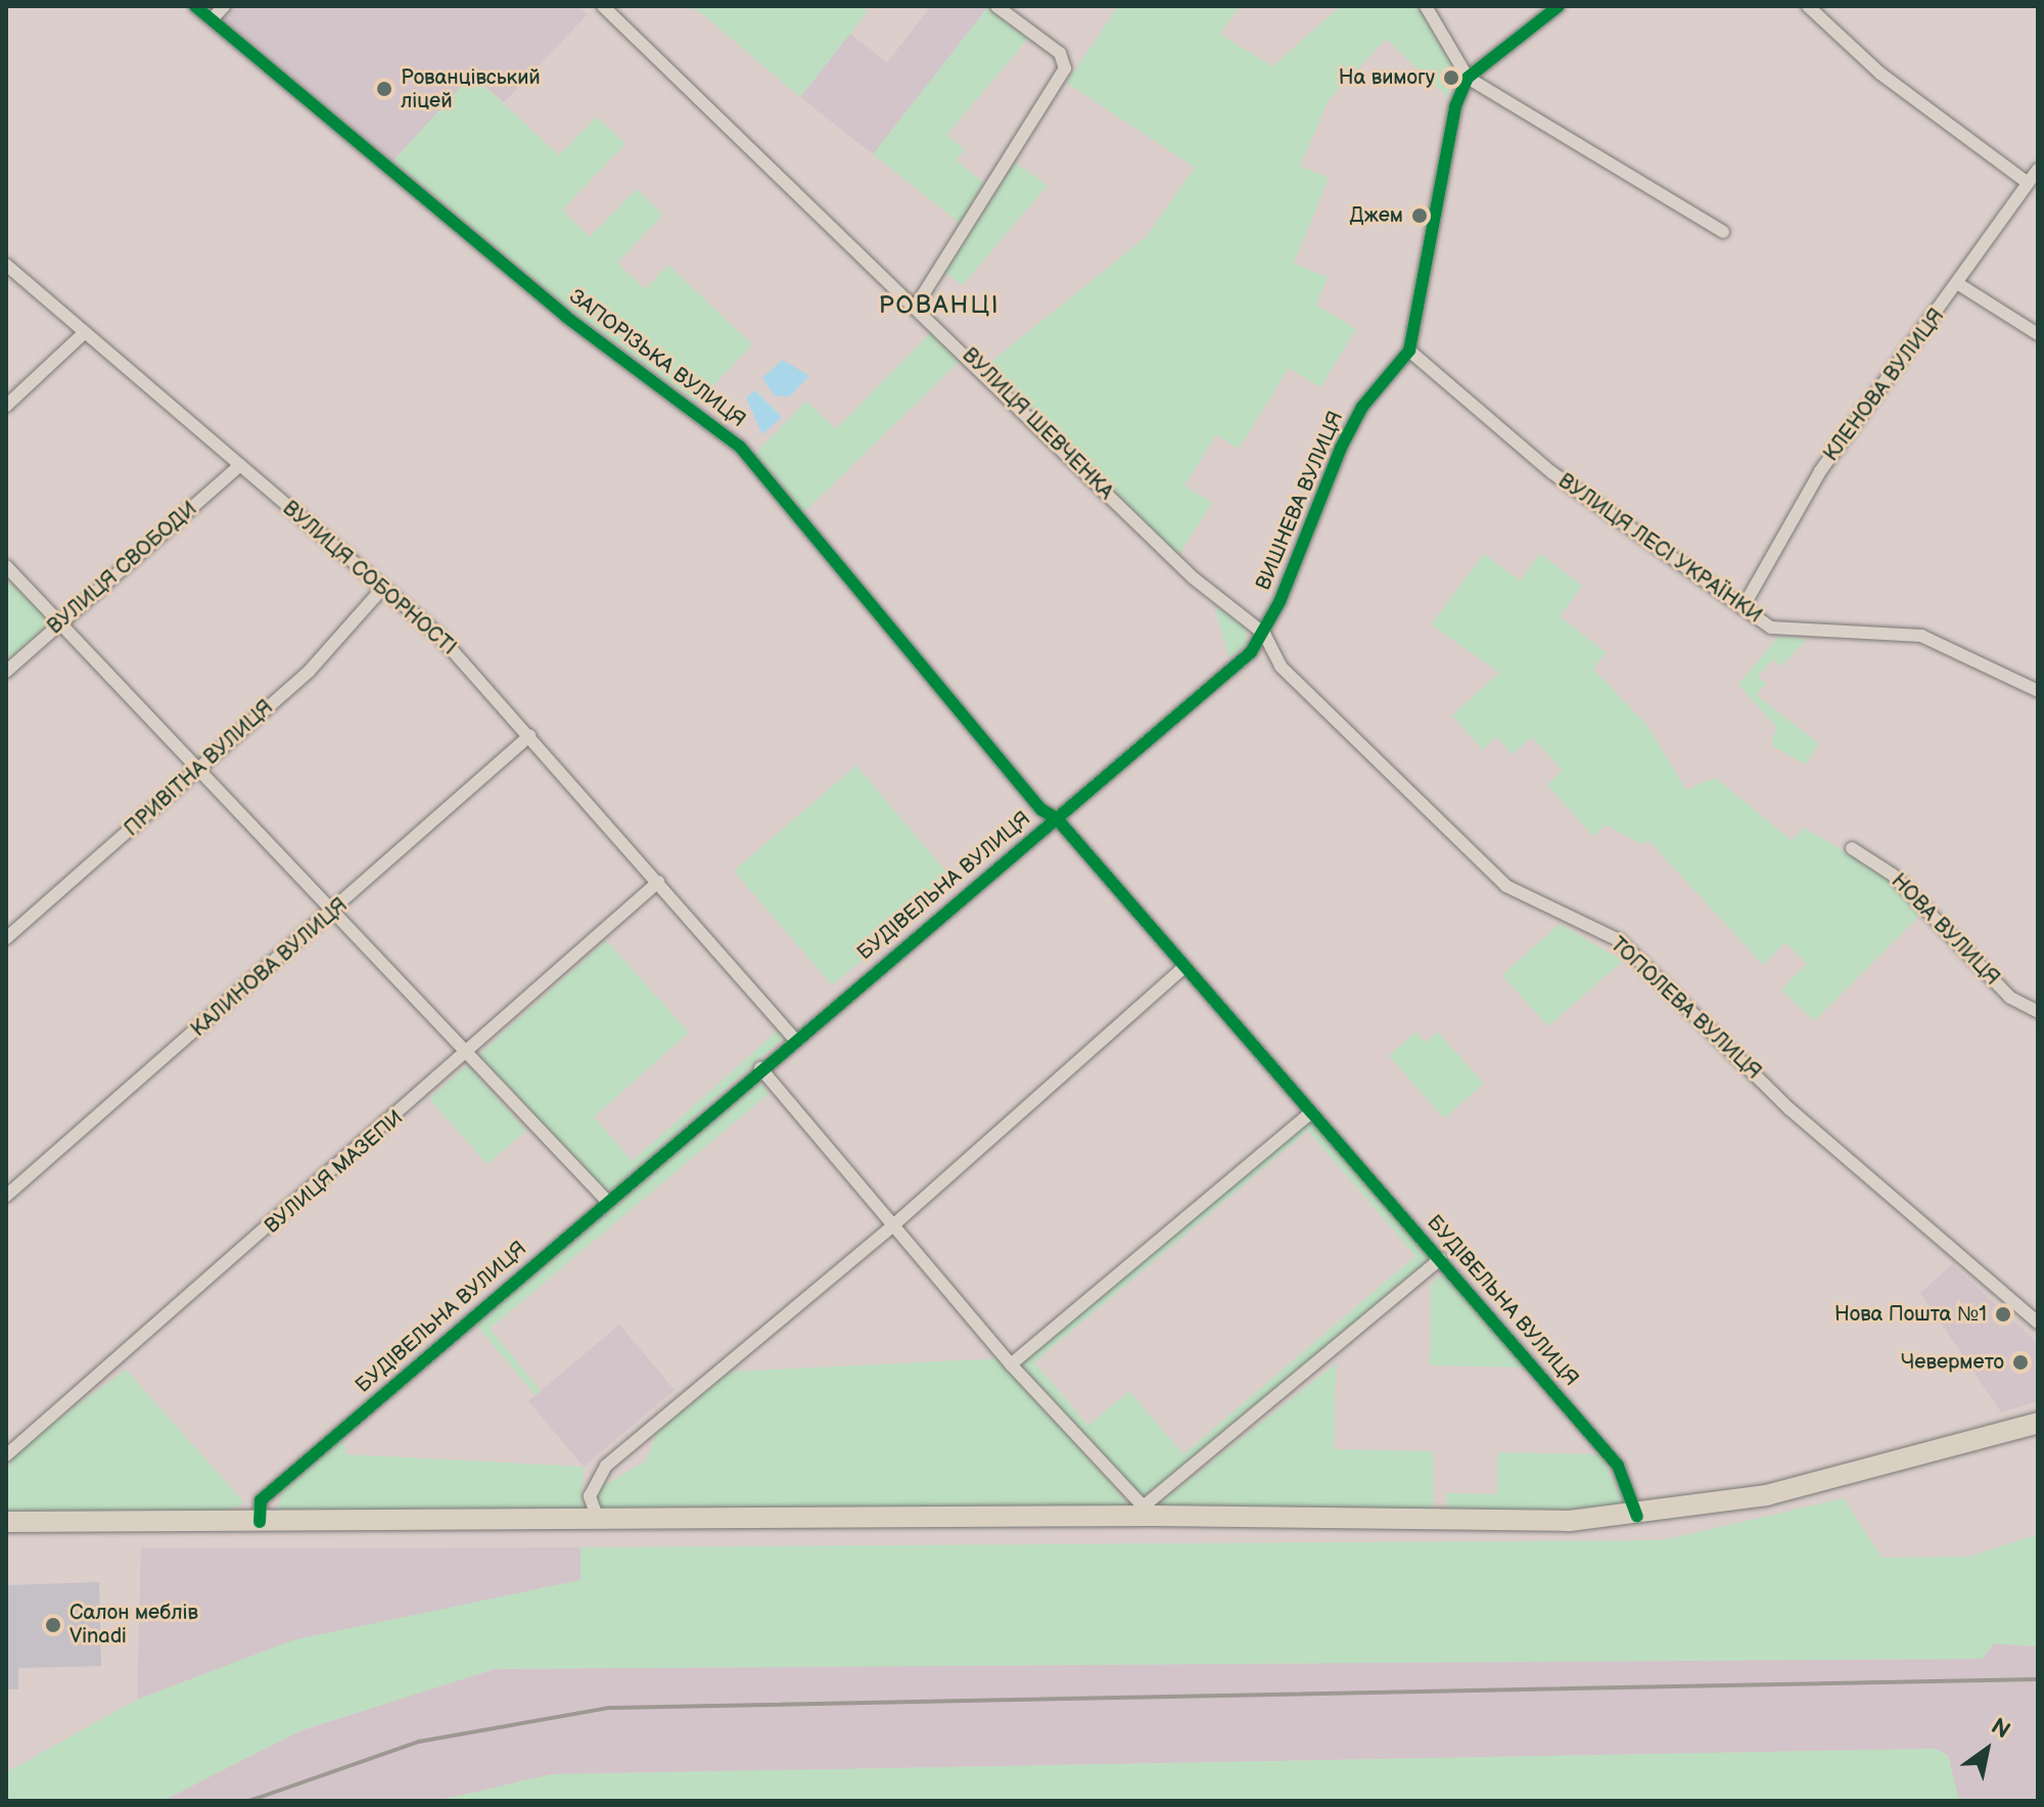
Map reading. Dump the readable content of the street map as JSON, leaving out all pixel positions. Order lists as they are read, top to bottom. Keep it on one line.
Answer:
{"streets":{"street":["ЗАПОРІЗЬКА ВУЛИЦЯ","КЛЕНОВА ВУЛИЦЯ","ВУЛИЦЯ ШЕВЧЕНКА","ВИШНЕВА ВУЛИЦЯ","ВУЛИЦЯ ЛЕСІ УКРАЇНКИ","ВУЛИЦЯ СВОБОДИ","ВУЛИЦЯ СОБОРНОСТІ","ПРИВІТНА ВУЛИЦЯ","БУДІВЕЛЬНА ВУЛИЦЯ","НОВА ВУЛИЦЯ","КАЛИНОВА ВУЛИЦЯ","ТОПОЛЕВА ВУЛИЦЯ","ВУЛИЦЯ МАЗЕПИ"]},"crossings":[["ЗАПОРІЗЬКА ВУЛИЦЯ","ВИШНЕВА ВУЛИЦЯ"],["ЗАПОРІЗЬКА ВУЛИЦЯ","БУДІВЕЛЬНА ВУЛИЦЯ"],["КЛЕНОВА ВУЛИЦЯ","ВУЛИЦЯ ЛЕСІ УКРАЇНКИ"],["ВУЛИЦЯ ШЕВЧЕНКА","ВИШНЕВА ВУЛИЦЯ"],["ВУЛИЦЯ ШЕВЧЕНКА","ТОПОЛЕВА ВУЛИЦЯ"],["ВИШНЕВА ВУЛИЦЯ","ВУЛИЦЯ ЛЕСІ УКРАЇНКИ"],["ВИШНЕВА ВУЛИЦЯ","БУДІВЕЛЬНА ВУЛИЦЯ"],["ВИШНЕВА ВУЛИЦЯ","ТОПОЛЕВА ВУЛИЦЯ"],["ВУЛИЦЯ СВОБОДИ","ВУЛИЦЯ СОБОРНОСТІ"],["ВУЛИЦЯ СОБОРНОСТІ","ПРИВІТНА ВУЛИЦЯ"],["ВУЛИЦЯ СОБОРНОСТІ","БУДІВЕЛЬНА ВУЛИЦЯ"],["ВУЛИЦЯ СОБОРНОСТІ","КАЛИНОВА ВУЛИЦЯ"],["ВУЛИЦЯ СОБОРНОСТІ","ВУЛИЦЯ МАЗЕПИ"]],"districts":["РОВАНЦІ"],"places":["На вимогу","Рованцівський ліцей","Джем","Нова Пошта №1","Чевермето","Салон меблів Vinadi"],"north":"top right"}
